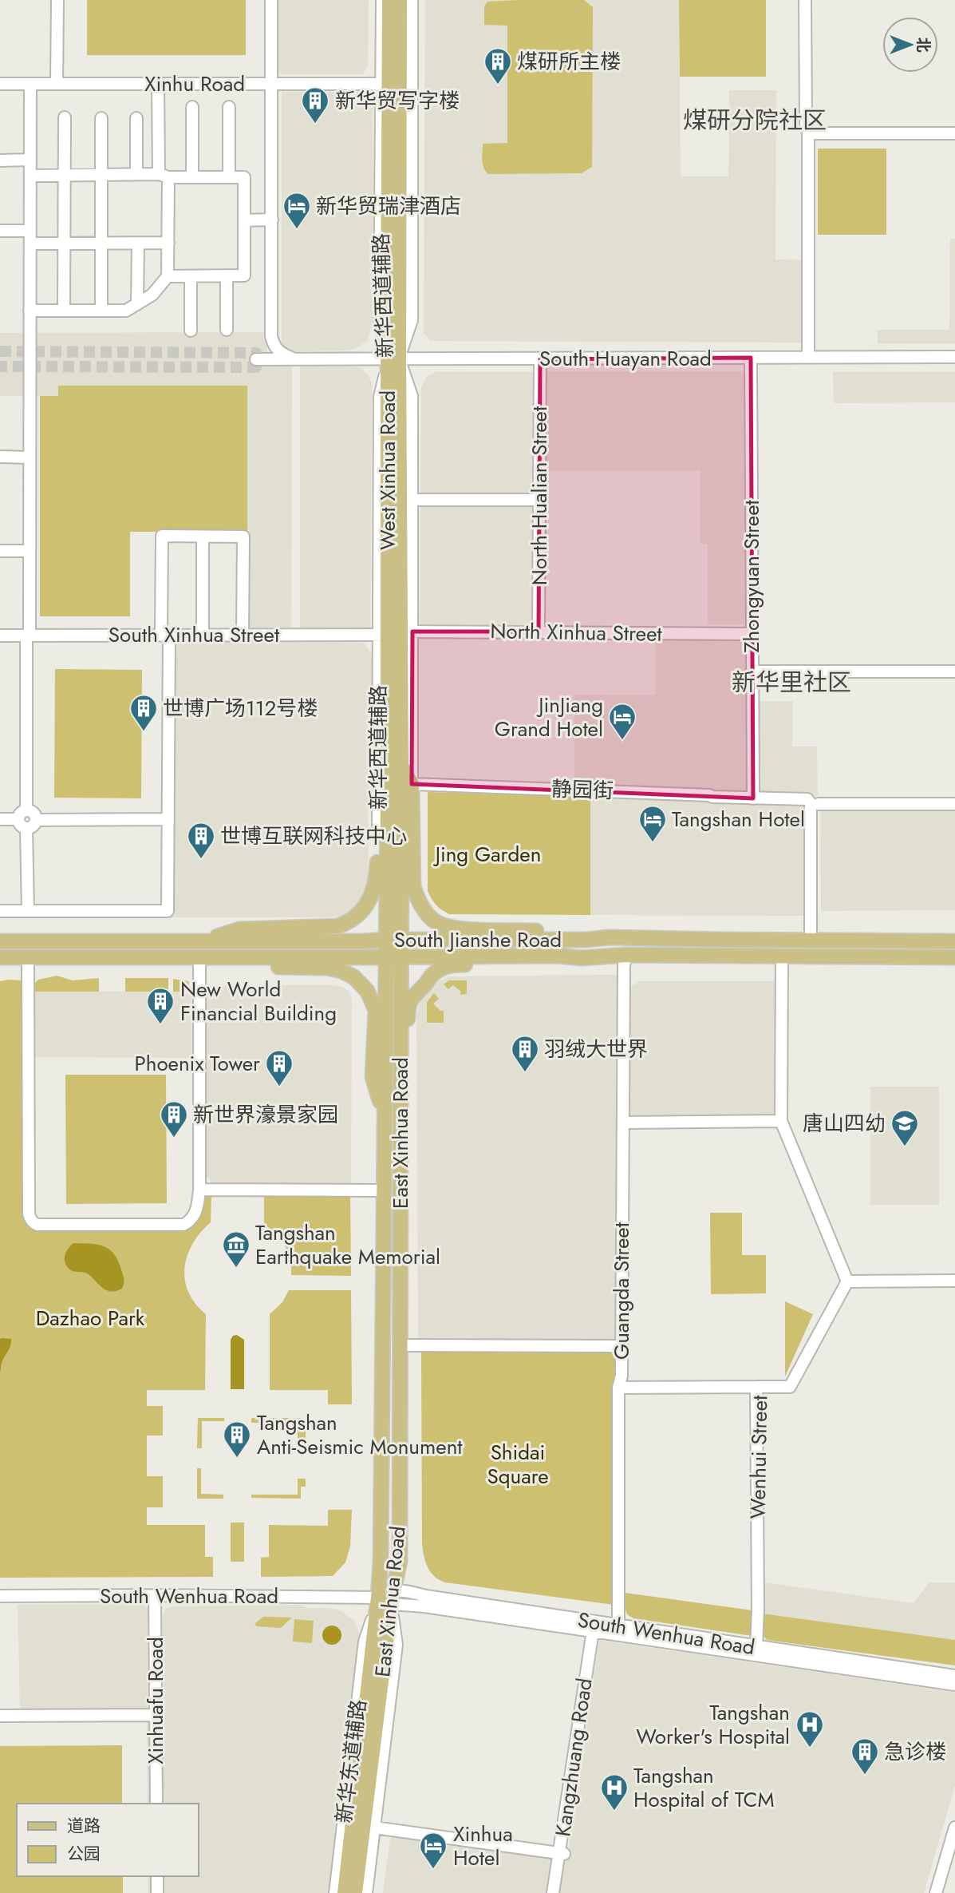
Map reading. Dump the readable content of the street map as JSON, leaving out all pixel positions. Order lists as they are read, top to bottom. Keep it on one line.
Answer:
{"streets":{"main road":["West Xinhua Road","South Jianshe Road","East Xinhua Road"],"street":["Xinhu Road","新华西道辅路","South Huayan Road","North Hualian Street","Zhongyuan Street","North Xinhua Street","South Xinhua Street","静园街","Guangda Street","Wenhui Street","South Wenhua Road","Xinhuafu Road","Kangzhuang Road","新华东道辅路"]},"crossings":[["Xinhu Road","West Xinhua Road"],["新华西道辅路","South Huayan Road"],["新华西道辅路","West Xinhua Road"],["新华西道辅路","North Xinhua Street"],["新华西道辅路","South Xinhua Street"],["新华西道辅路","静园街"],["South Huayan Road","West Xinhua Road"],["South Huayan Road","North Hualian Street"],["South Huayan Road","Zhongyuan Street"],["West Xinhua Road","North Xinhua Street"],["West Xinhua Road","South Xinhua Street"],["West Xinhua Road","South Jianshe Road"],["West Xinhua Road","East Xinhua Road"],["North Hualian Street","North Xinhua Street"],["Zhongyuan Street","North Xinhua Street"],["Zhongyuan Street","静园街"],["North Xinhua Street","South Xinhua Street"],["South Jianshe Road","East Xinhua Road"],["South Jianshe Road","Guangda Street"],["East Xinhua Road","South Wenhua Road"],["East Xinhua Road","新华东道辅路"],["Guangda Street","South Wenhua Road"],["Wenhui Street","South Wenhua Road"],["South Wenhua Road","Xinhuafu Road"],["South Wenhua Road","Kangzhuang Road"],["South Wenhua Road","新华东道辅路"]],"districts":["煤研分院社区","新华里社区"],"parks":["Jing Garden","Dazhao Park","Shidai Square"],"places":{"building":["煤研所主楼","新华贸写字楼","世博广场112号楼","世博互联网科技中心","New World Financial Building","羽绒大世界","Phoenix Tower","新世界濠景家园","Tangshan Anti-Seismic Monument","急诊楼"],"hotel":["新华贸瑞津酒店","JinJiang Grand Hotel","Tangshan Hotel","Xinhua Hotel"],"school or university":["唐山四幼"],"museum":["Tangshan Earthquake Memorial"],"hospital":["Tangshan Worker's Hospital","Tangshan Hospital of TCM"]},"legend":["道路","公园"],"north":"right"}
